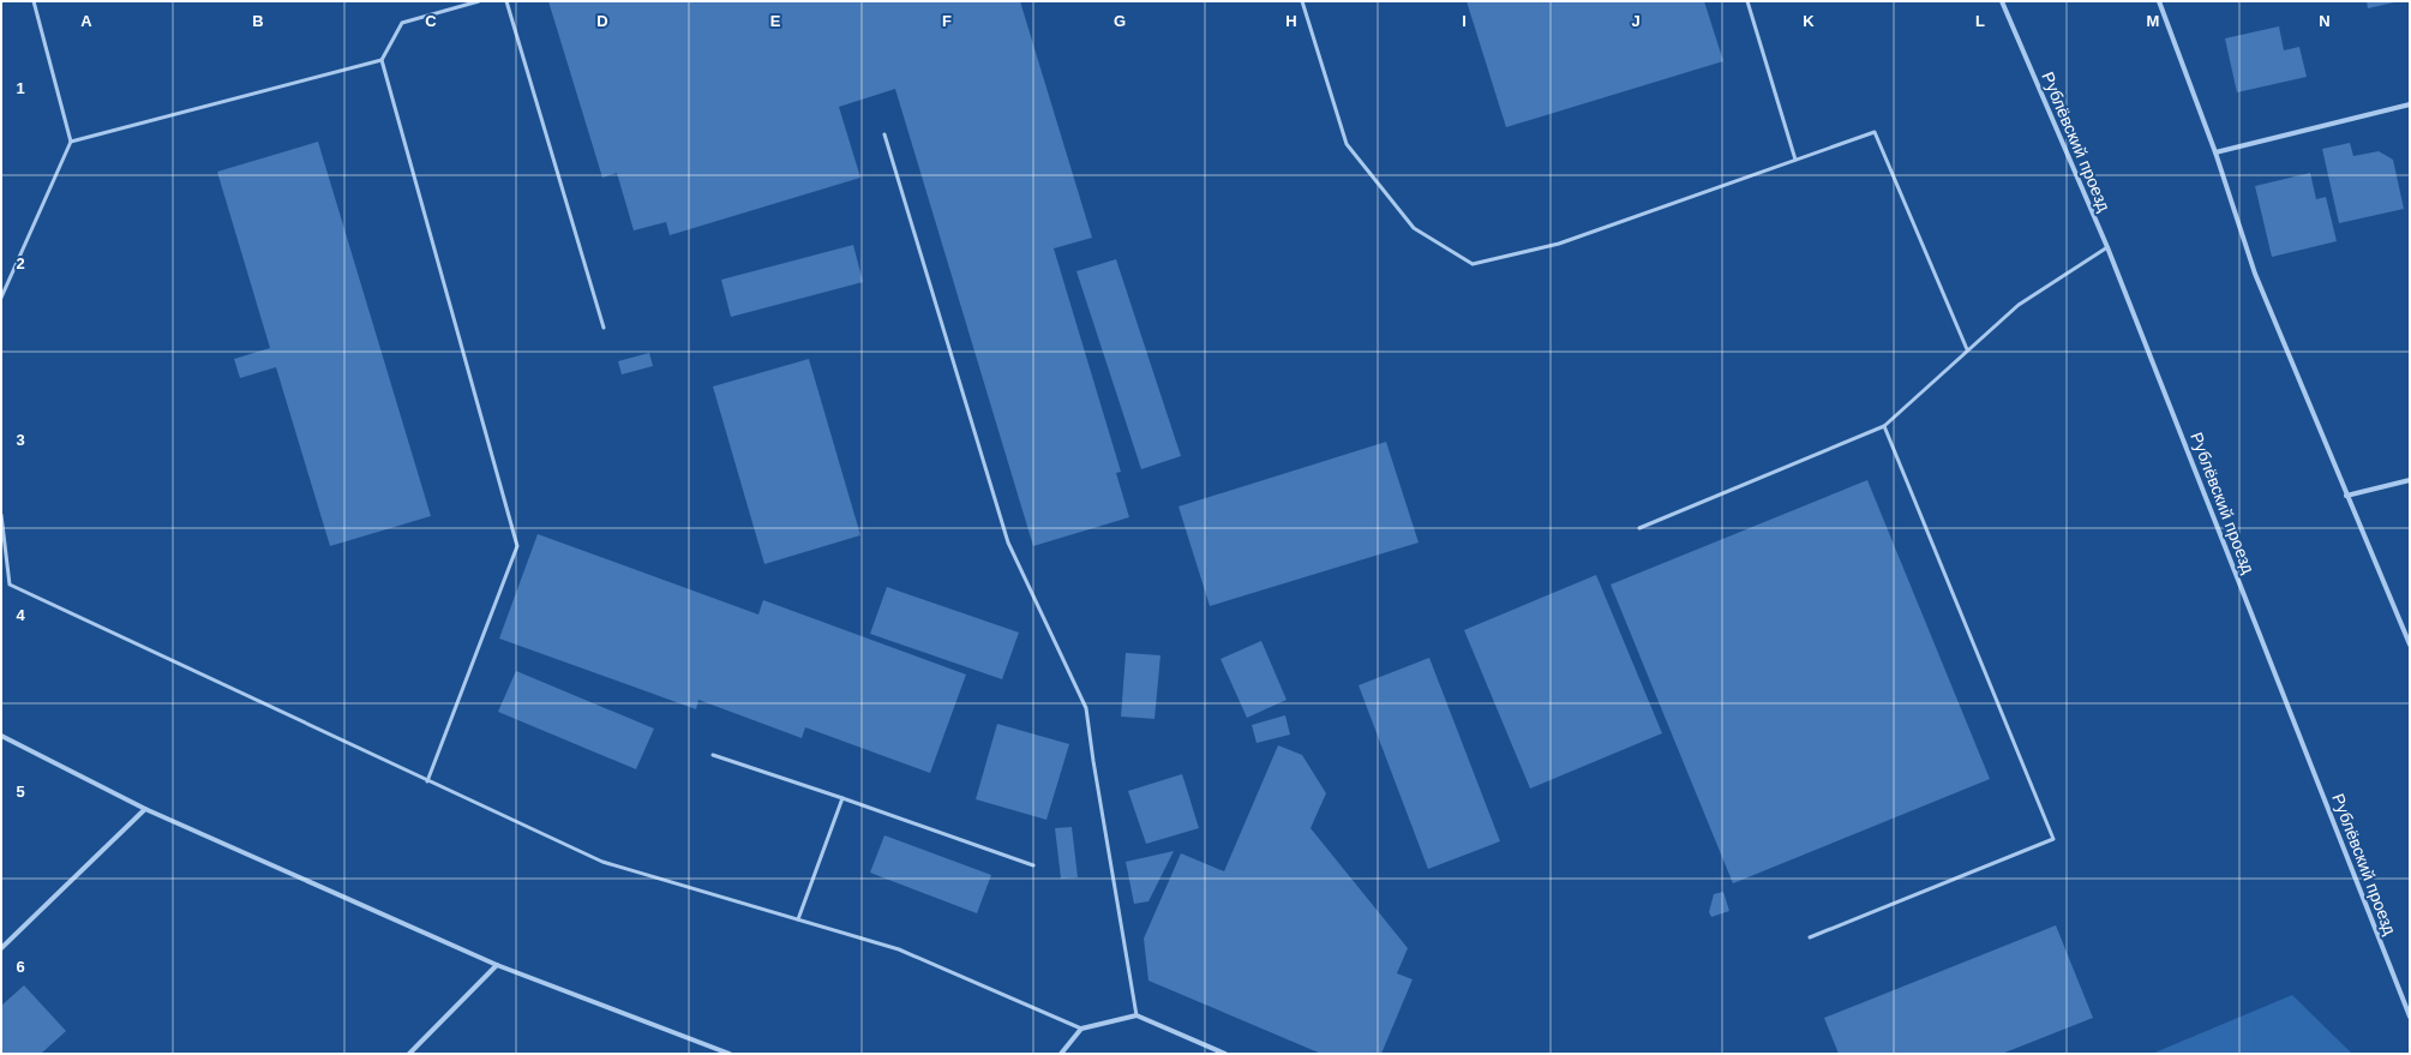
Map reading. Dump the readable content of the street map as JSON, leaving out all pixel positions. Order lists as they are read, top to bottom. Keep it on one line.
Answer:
{"streets":{"street":["Рублёвский проезд"]},"grid":{"columns":["A","B","C","D","E","F","G","H","I","J","K","L","M","N"],"rows":["1","2","3","4","5","6"]}}
